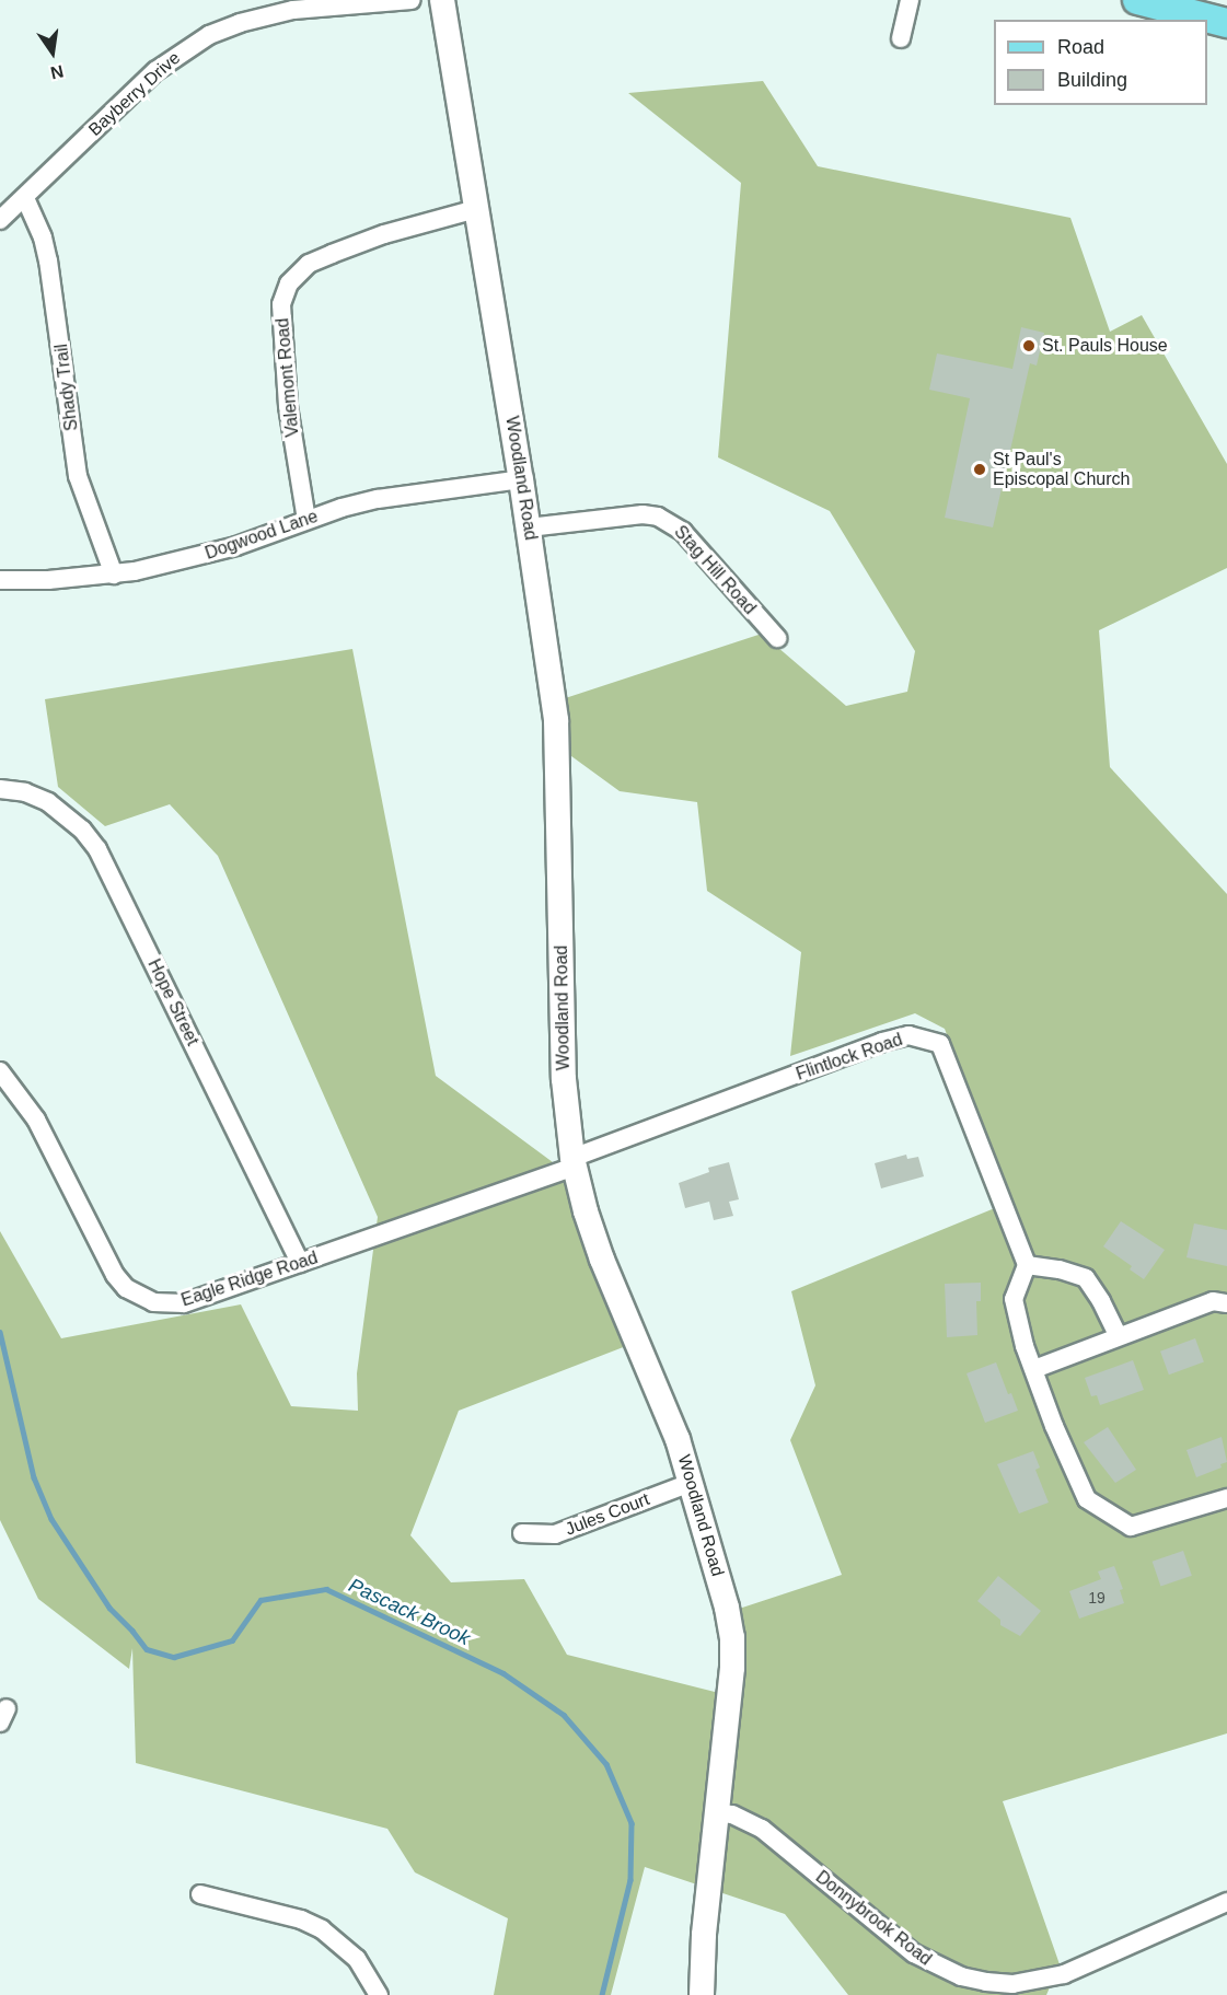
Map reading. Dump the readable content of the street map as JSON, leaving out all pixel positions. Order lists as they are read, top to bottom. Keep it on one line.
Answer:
{"streets":{"street":["Bayberry Drive","Valemont Road","Shady Trail","Woodland Road","Dogwood Lane","Stag Hill Road","Hope Street","Flintlock Road","Eagle Ridge Road","Jules Court","Donnybrook Road"]},"crossings":[["Bayberry Drive","Shady Trail"],["Valemont Road","Woodland Road"],["Valemont Road","Dogwood Lane"],["Shady Trail","Dogwood Lane"],["Woodland Road","Dogwood Lane"],["Woodland Road","Stag Hill Road"],["Woodland Road","Flintlock Road"],["Woodland Road","Eagle Ridge Road"],["Woodland Road","Jules Court"],["Woodland Road","Donnybrook Road"],["Hope Street","Eagle Ridge Road"],["Flintlock Road","Eagle Ridge Road"]],"water":["Pascack Brook"],"places":["St. Pauls House","St Paul's Episcopal Church"],"house_numbers":["19"],"legend":["Road","Building"],"north":"bottom"}
